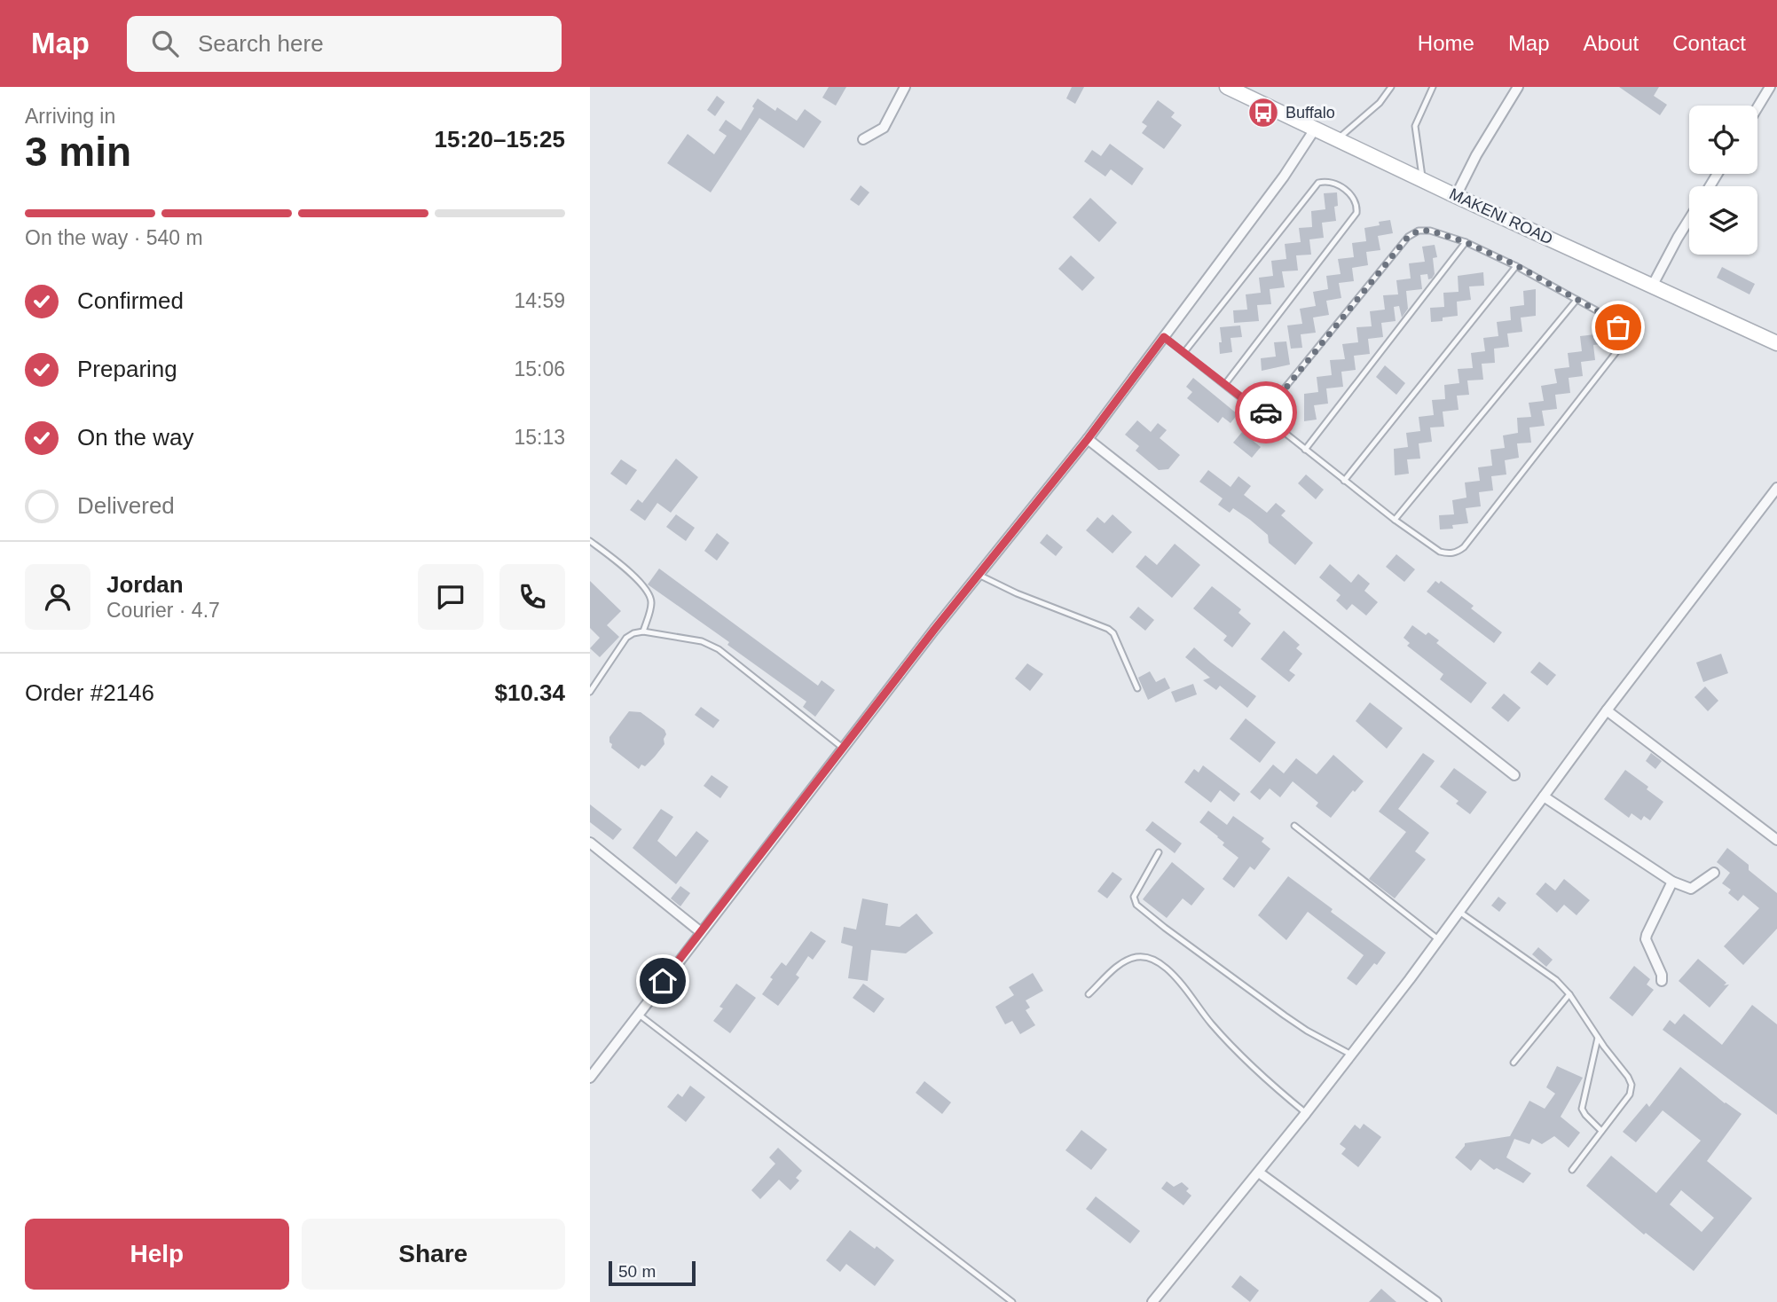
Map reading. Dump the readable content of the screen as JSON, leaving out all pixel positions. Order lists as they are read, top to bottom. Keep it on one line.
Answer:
{"streets":{"main road":["MAKENI ROAD"]},"places":{"bus stop":["Buffalo"]},"scale_bar":"50 m","page":{"header":"Map","search":"Search here","nav":["Home","Map","About","Contact"],"heading":["3 min","Arriving in","15:20–15:25"],"panel":["Jordan","Courier · 4.7","Order #2146","$10.34"],"bar":"On the way · 540 m","list":[["Confirmed","14:59"],["Preparing","15:06"],["On the way","15:13"],"Delivered"],"buttons":["Help","Share"],"scale":"50 m"}}
